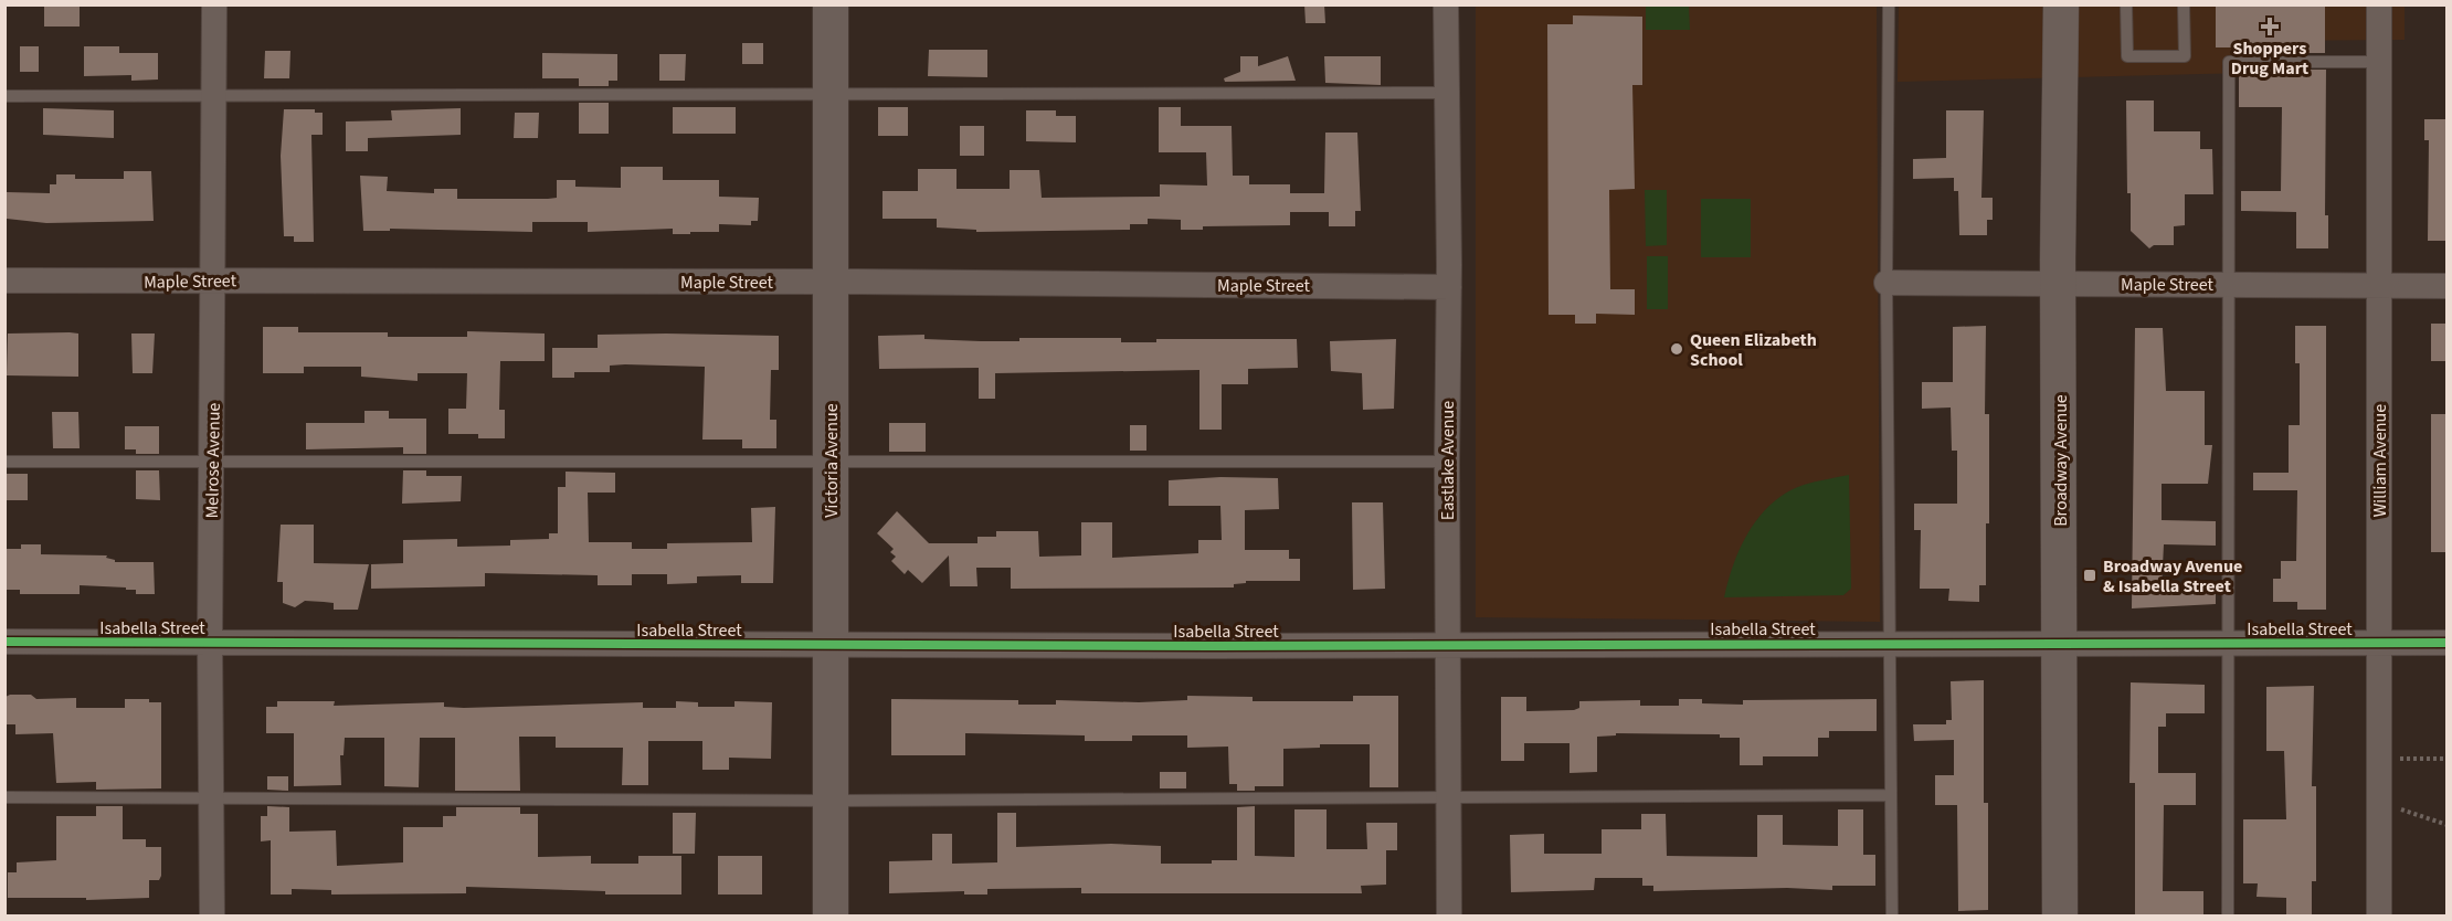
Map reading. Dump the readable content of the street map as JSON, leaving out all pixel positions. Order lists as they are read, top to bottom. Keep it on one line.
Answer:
{"streets":{"street":["Maple Street","Melrose Avenue","Victoria Avenue","Eastlake Avenue","Broadway Avenue","William Avenue","Isabella Street"]},"crossings":[["Maple Street","Melrose Avenue"],["Maple Street","Victoria Avenue"],["Maple Street","Eastlake Avenue"],["Maple Street","Broadway Avenue"],["Maple Street","William Avenue"],["Melrose Avenue","Isabella Street"],["Victoria Avenue","Isabella Street"],["Eastlake Avenue","Isabella Street"],["Broadway Avenue","Isabella Street"],["William Avenue","Isabella Street"]],"places":{"health":["Shoppers Drug Mart"],"other":["Queen Elizabeth School"],"transit":["Broadway Avenue & Isabella Street"]}}
